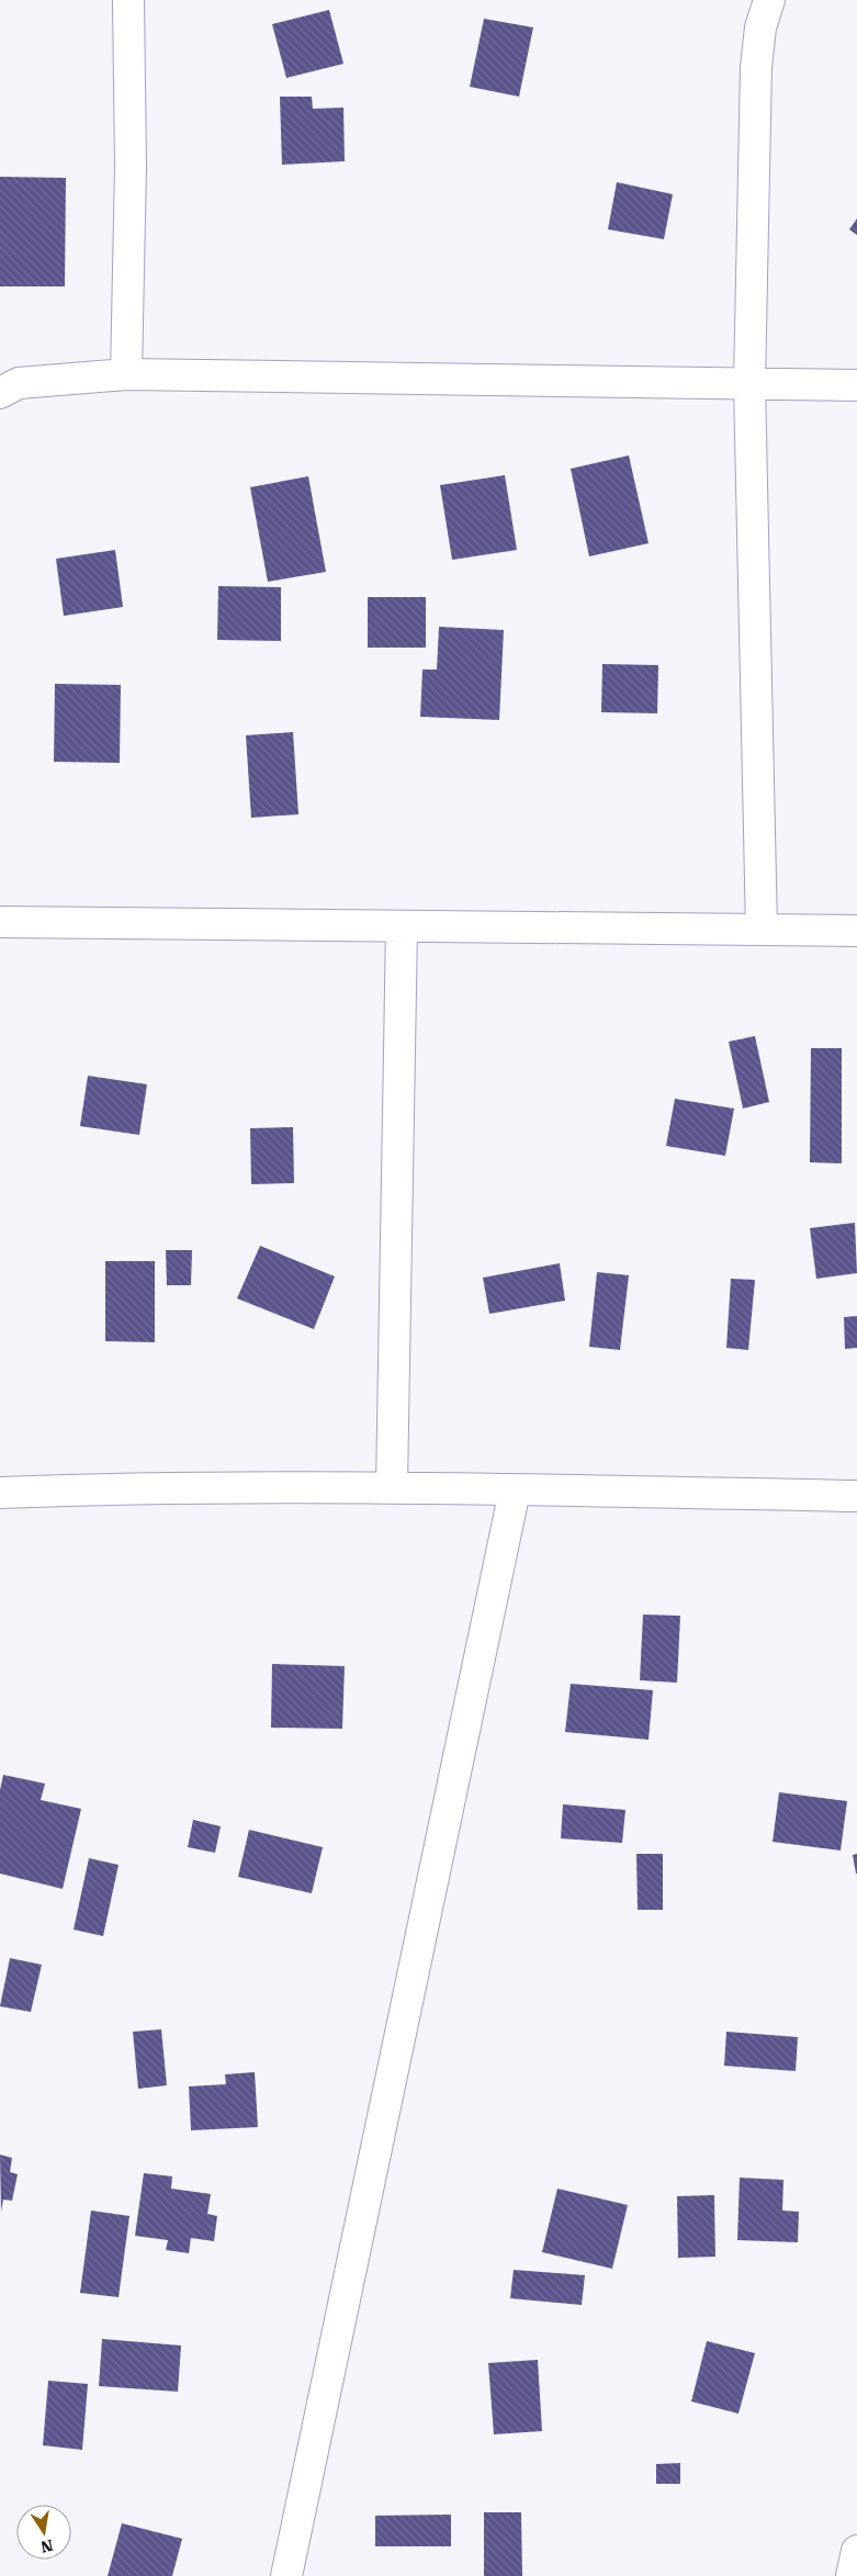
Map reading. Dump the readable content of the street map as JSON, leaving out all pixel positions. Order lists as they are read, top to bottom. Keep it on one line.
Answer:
{"north":"bottom"}
